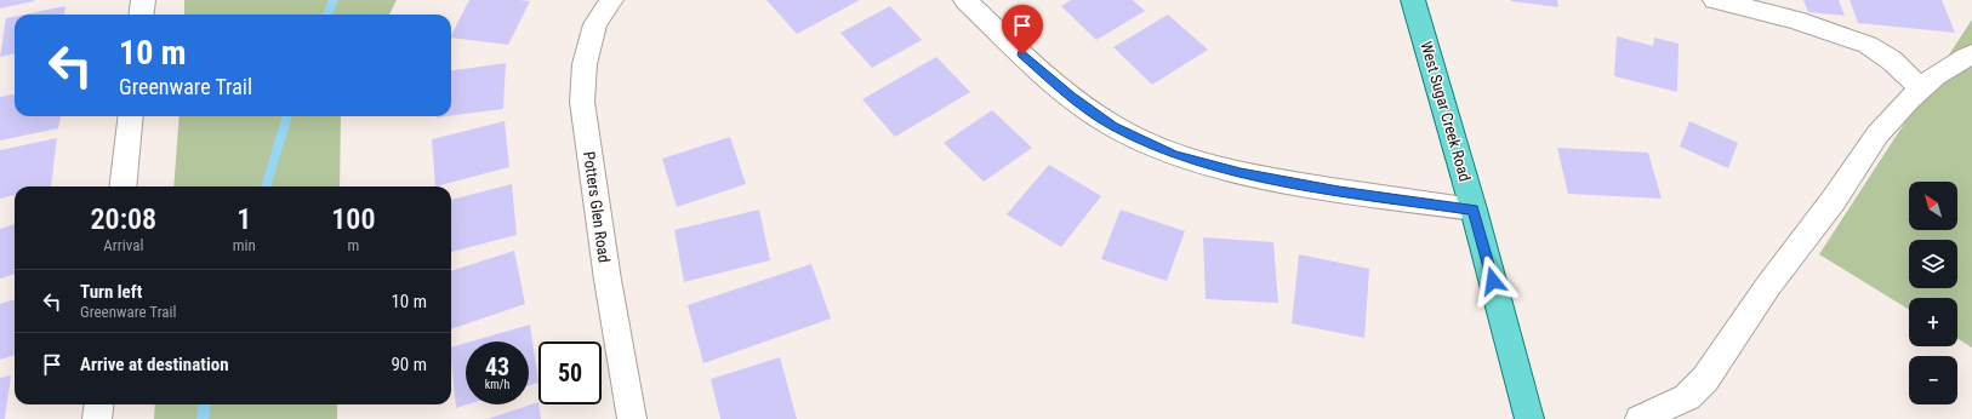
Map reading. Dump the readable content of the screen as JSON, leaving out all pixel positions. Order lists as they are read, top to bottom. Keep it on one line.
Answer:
{"streets":{"main road":["West Sugar Creek Road"],"street":["Potters Glen Road"]},"north":"top left","page":{"turn":["10 m","Greenware Trail"],"map_buttons":["+","−"],"eta":["20:08","Arrival","1","min","100","m"],"list":[{"name":"Turn left","note":"Greenware Trail","value":"10 m"},{"name":"Arrive at destination","value":"90 m"}],"speed":"43 km/h","limit":"50"}}
